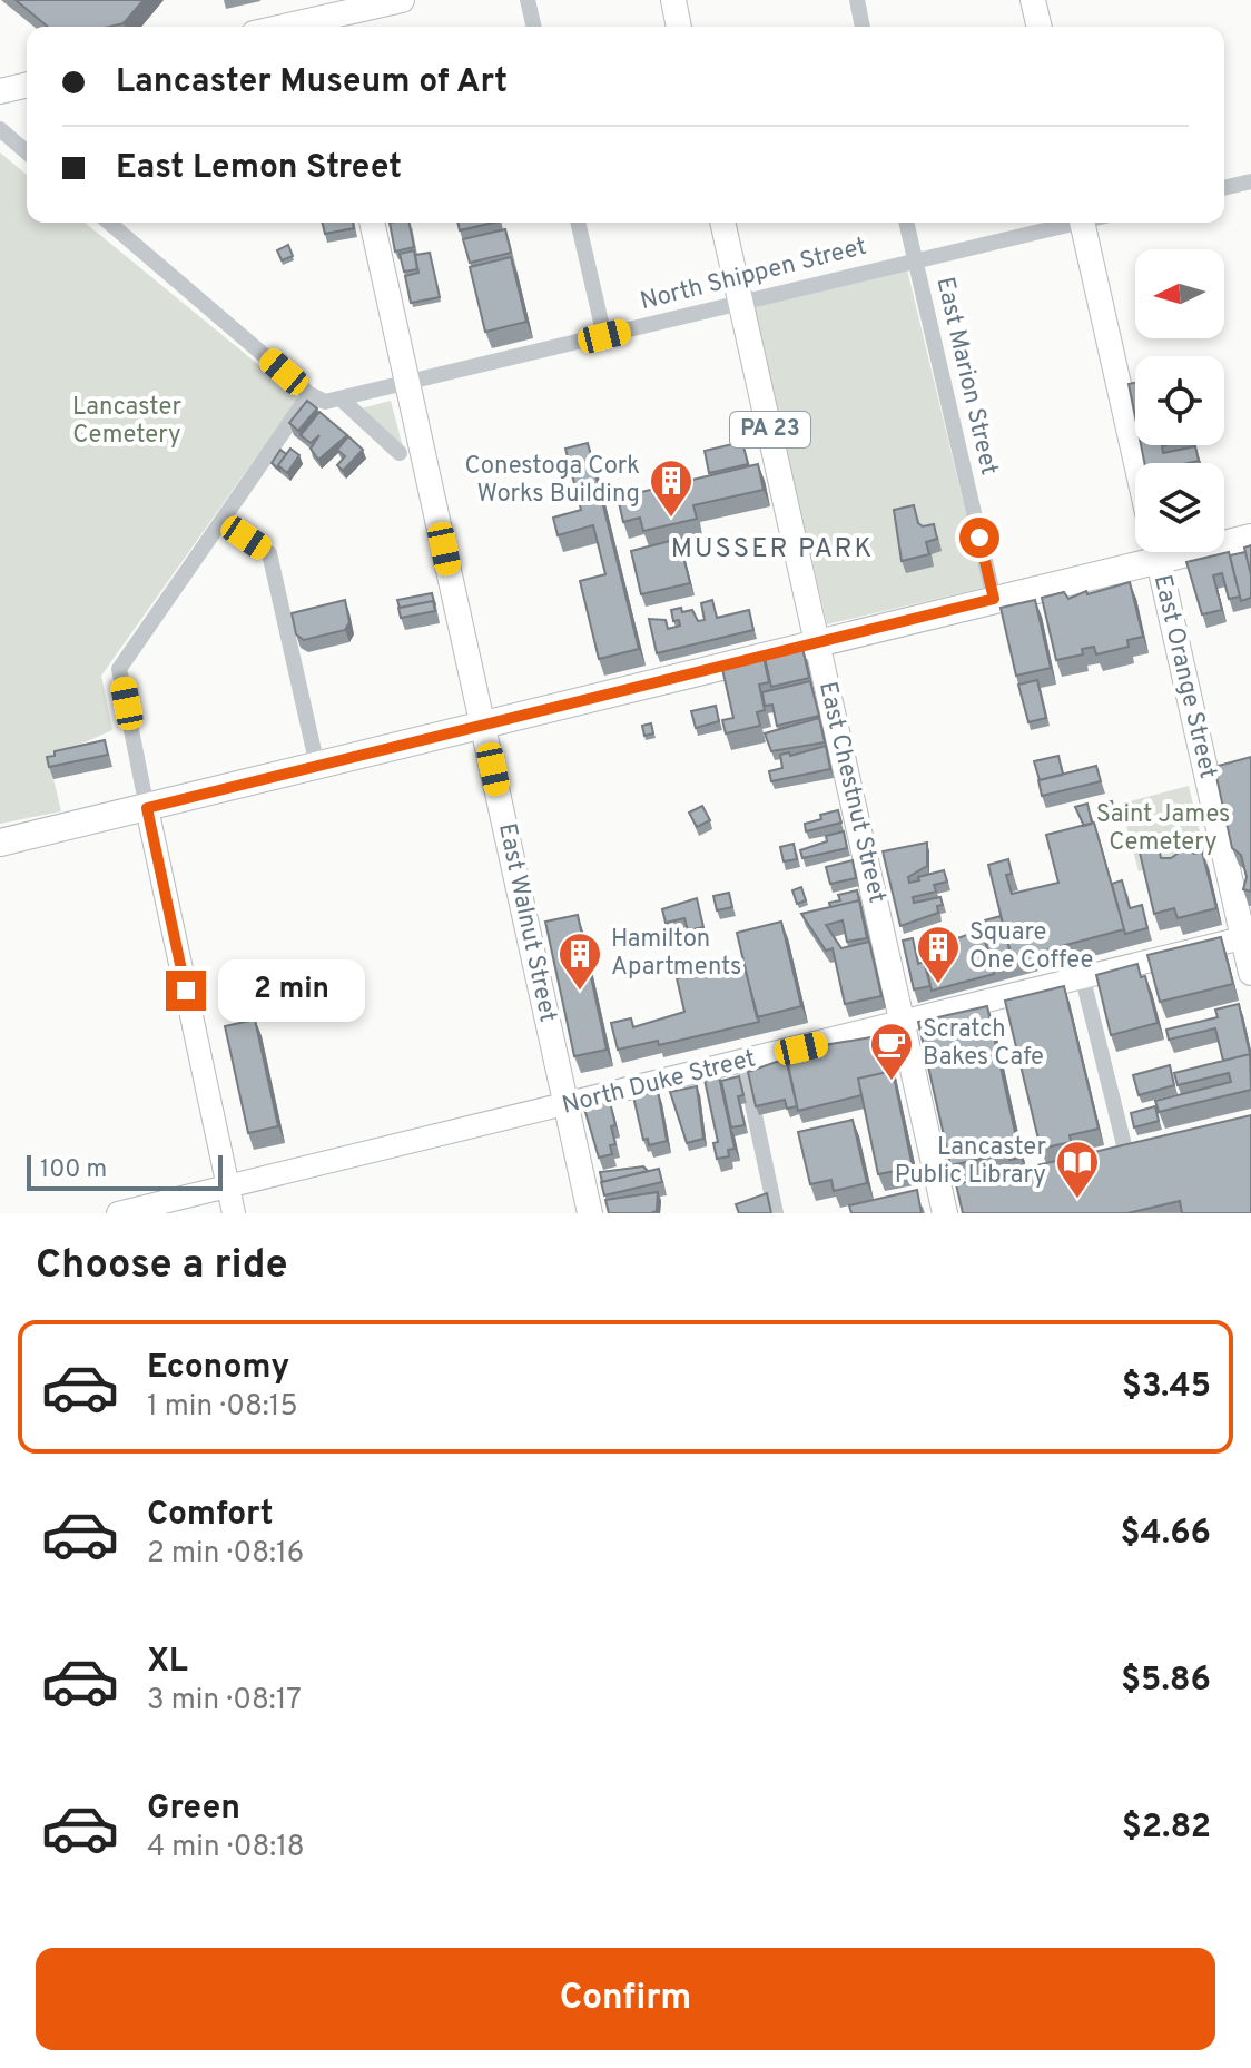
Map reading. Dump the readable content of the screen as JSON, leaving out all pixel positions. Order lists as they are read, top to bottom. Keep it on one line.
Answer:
{"streets":{"main road":["PA 23","East Orange Street","East Chestnut Street","East Walnut Street","North Duke Street"],"street":["North Shippen Street","East Marion Street"]},"crossings":[["North Shippen Street","East Marion Street"],["North Shippen Street","East Chestnut Street"],["North Shippen Street","East Walnut Street"],["East Orange Street","North Duke Street"],["East Chestnut Street","North Duke Street"],["East Walnut Street","North Duke Street"]],"districts":["MUSSER PARK"],"parks":["Lancaster Cemetery","Saint James Cemetery"],"places":{"building":["Conestoga Cork Works Building","Square One Coffee","Hamilton Apartments"],"cafe":["Scratch Bakes Cafe"],"library":["Lancaster Public Library"]},"scale_bar":"100 m","north":"left","page":{"banner":["Lancaster Museum of Art","East Lemon Street"],"bubble":"2 min","scale":"100 m","heading":"Choose a ride","list":[{"name":"Economy","note":"1 min · 08:15","value":"$3.45"},{"name":"Comfort","note":"2 min · 08:16","value":"$4.66"},{"name":"XL","note":"3 min · 08:17","value":"$5.86"},{"name":"Green","note":"4 min · 08:18","value":"$2.82"}],"buttons":"Confirm"}}
